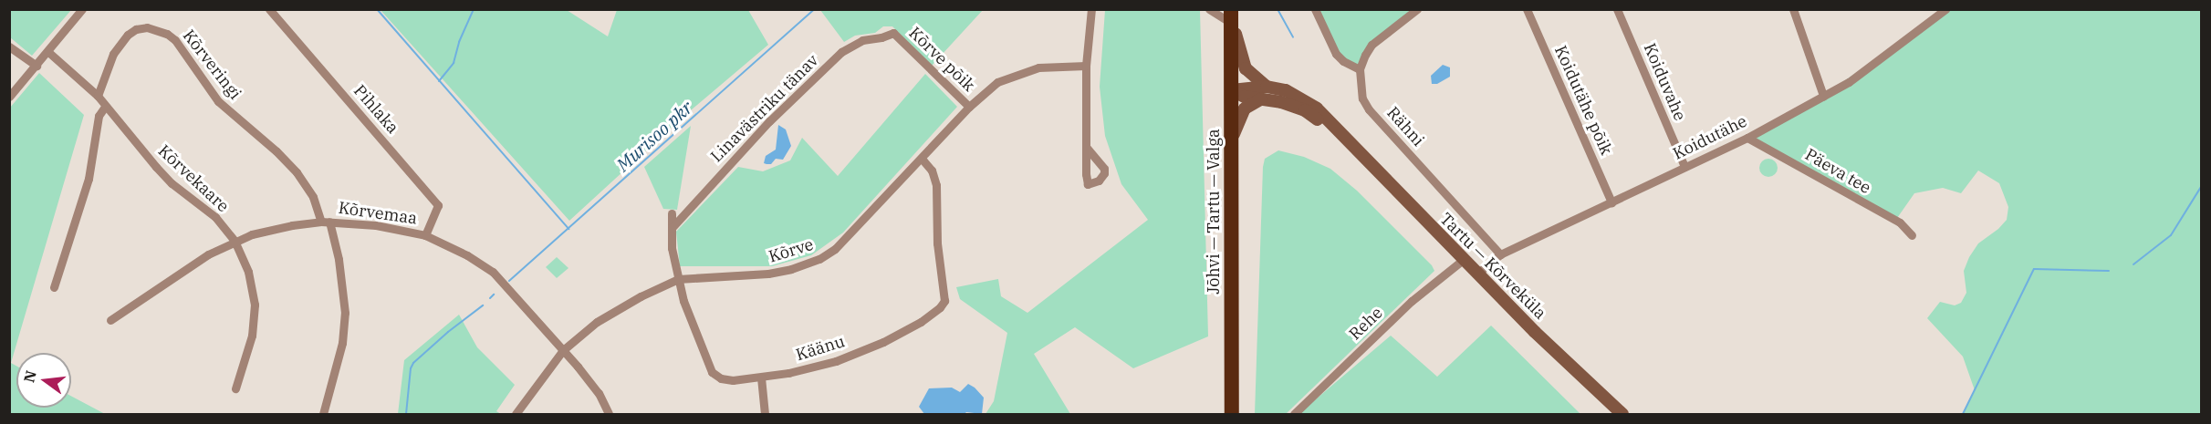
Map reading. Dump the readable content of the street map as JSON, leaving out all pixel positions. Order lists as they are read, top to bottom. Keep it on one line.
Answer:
{"streets":{"highway":["Jõhvi — Tartu — Valga"],"main road":["Tartu — Kõrveküla"],"street":["Kõrve põik","Kõrveringi","Koiduvahe","Koidutähe põik","Linavästriku tänav","Pihlaka","Rähni","Koidutähe","Päeva tee","Kõrvekaare","Kõrvemaa","Kõrve","Rehe","Käänu"]},"crossings":[["Kõrve põik","Linavästriku tänav"],["Kõrve põik","Kõrve"],["Kõrveringi","Kõrvekaare"],["Kõrveringi","Kõrvemaa"],["Koiduvahe","Koidutähe"],["Koidutähe põik","Koidutähe"],["Linavästriku tänav","Käänu"],["Pihlaka","Kõrvemaa"],["Rähni","Koidutähe"],["Koidutähe","Päeva tee"],["Koidutähe","Tartu — Kõrveküla"],["Kõrvekaare","Kõrvemaa"],["Jõhvi — Tartu — Valga","Tartu — Kõrveküla"],["Kõrvemaa","Kõrve"],["Kõrve","Käänu"],["Tartu — Kõrveküla","Rehe"]],"water":["Murisoo pkr"],"north":"left"}
